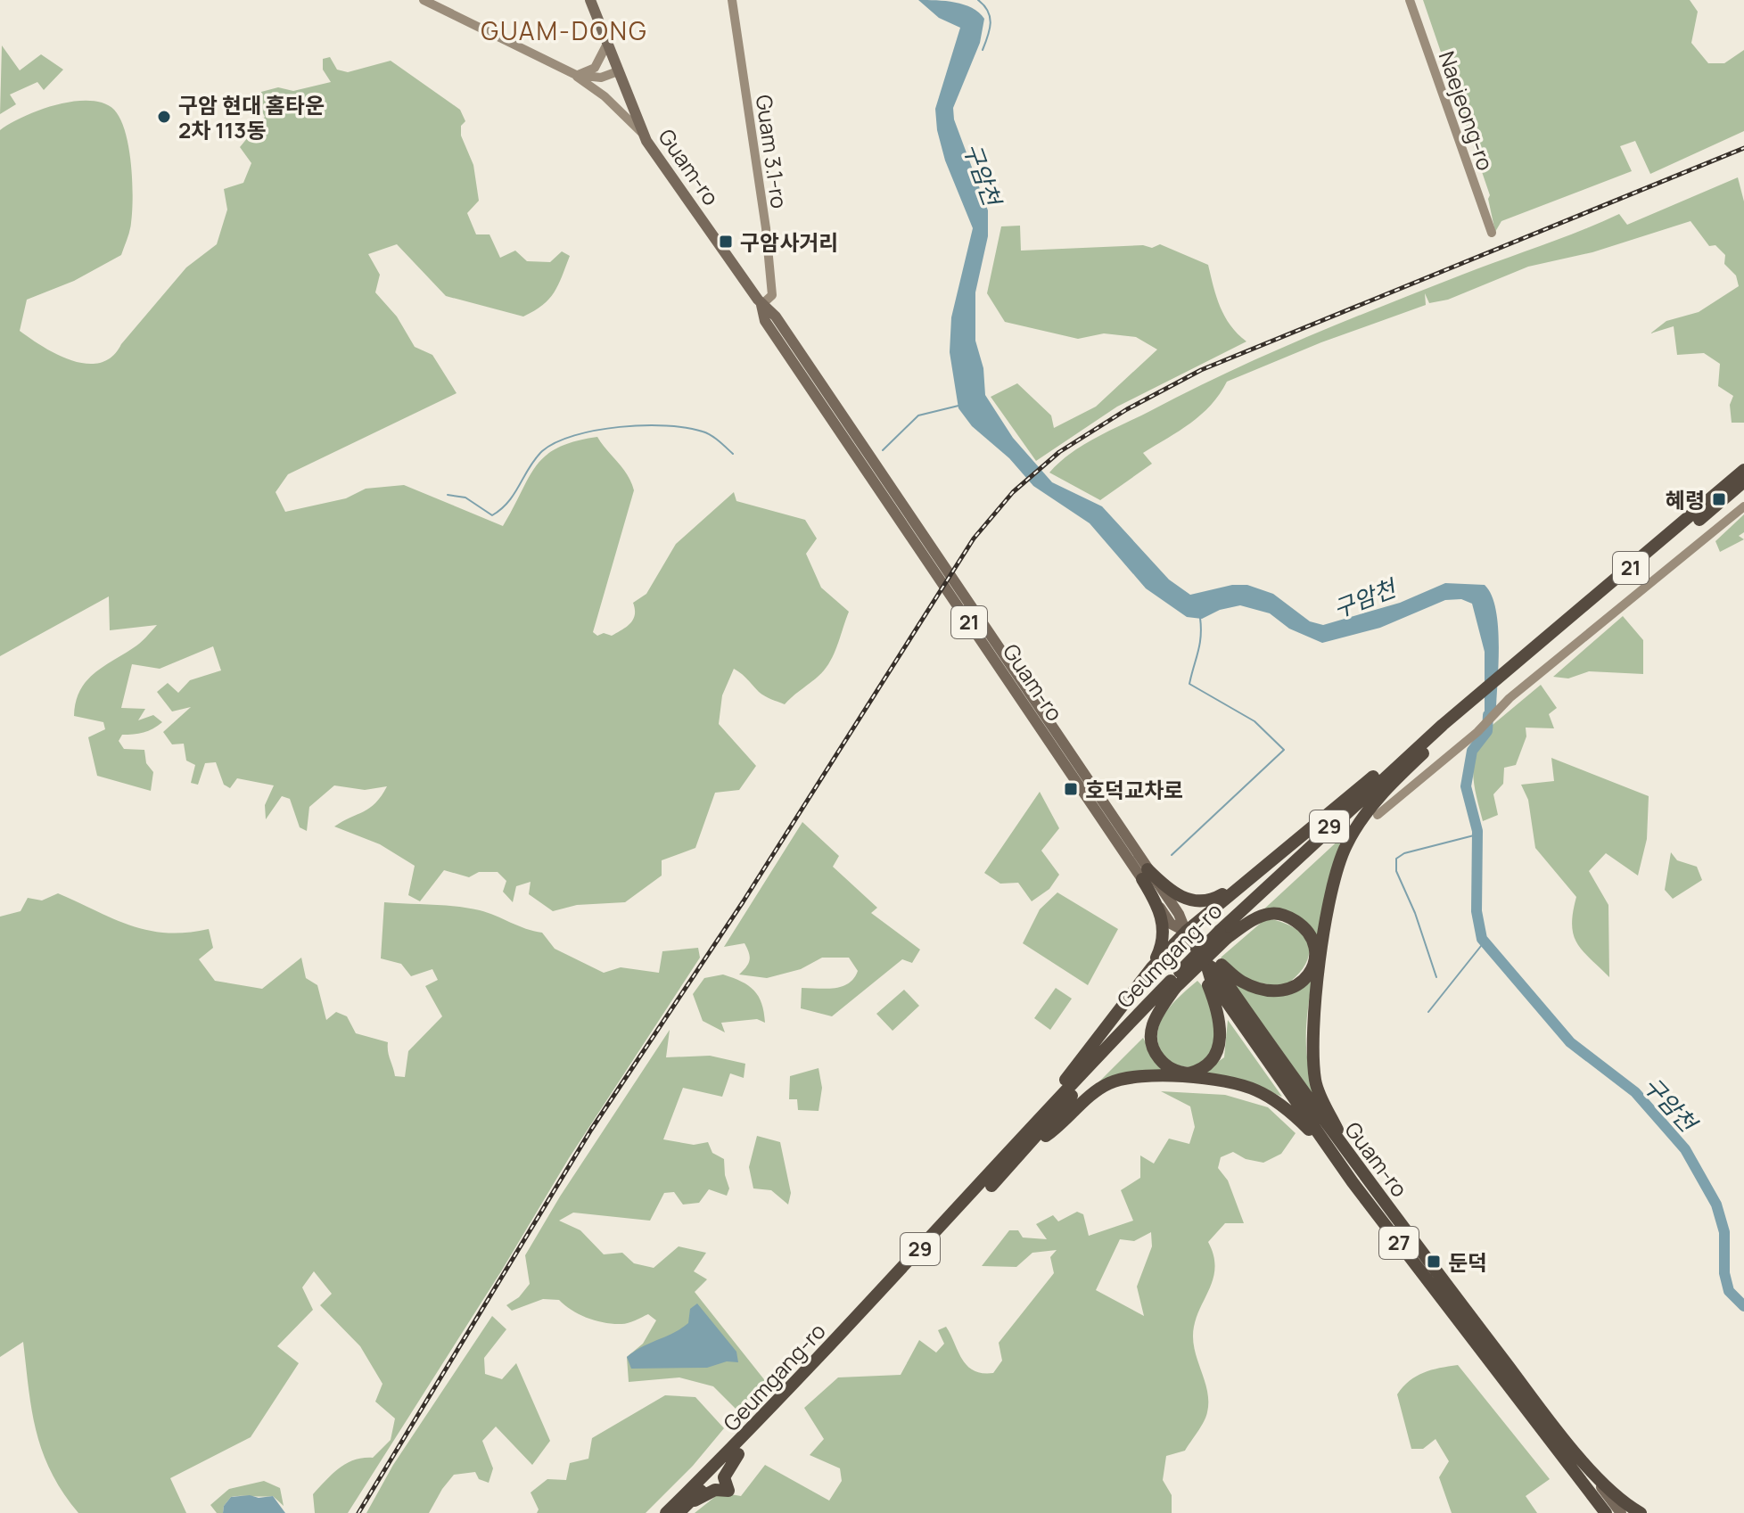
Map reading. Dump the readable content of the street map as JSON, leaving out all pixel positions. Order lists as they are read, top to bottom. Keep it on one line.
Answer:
{"streets":{"highway":["Guam-ro","21","29","Geumgang-ro","27"],"street":["Naejeong-ro","Guam 3.1-ro"]},"crossings":[["Guam 3.1-ro","Guam-ro"],["Guam-ro","21"],["Guam-ro","27"],["21","Geumgang-ro"]],"districts":["GUAM-DONG"],"water":["구암천"],"places":{"other":["구암 현대 홈타운 2차 113동"],"transit":["구암사거리","혜령","호덕교차로","둔덕"]}}
